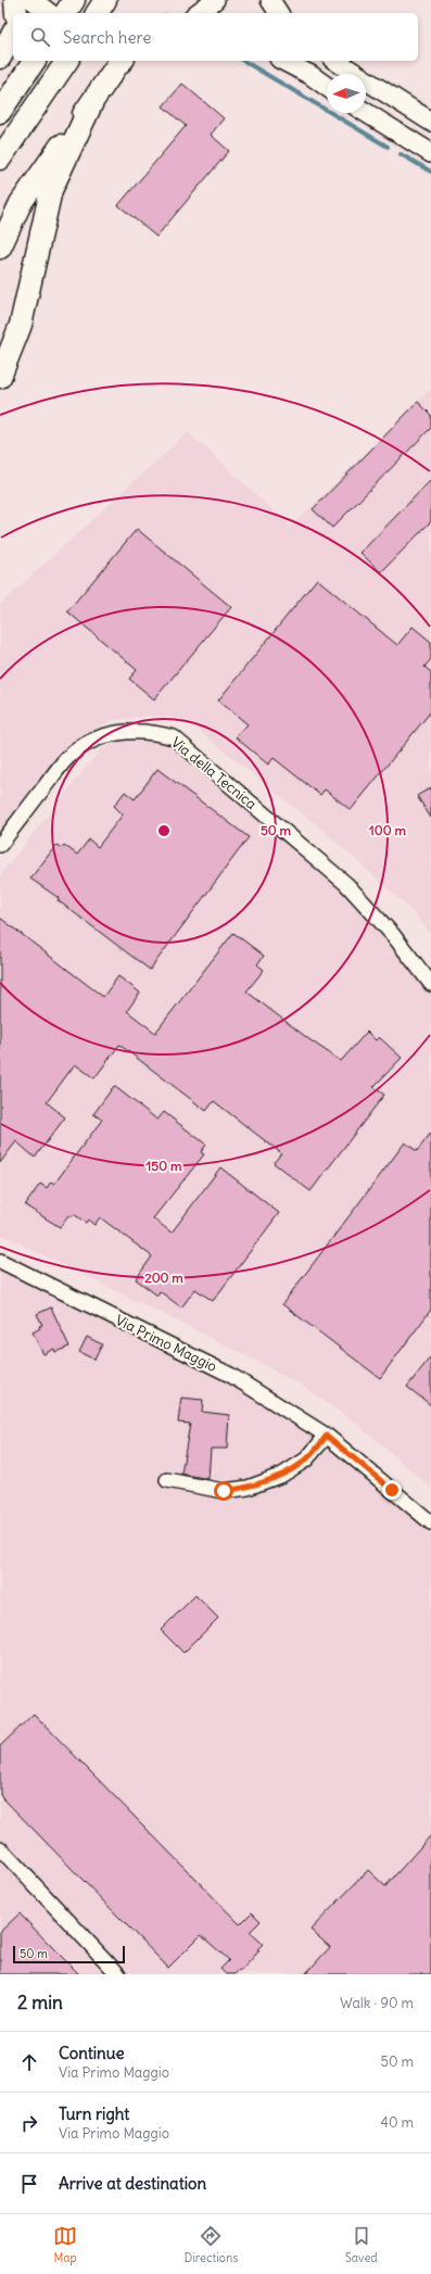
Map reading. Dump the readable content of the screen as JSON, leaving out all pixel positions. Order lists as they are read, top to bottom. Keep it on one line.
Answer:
{"streets":{"street":["Via della Tecnica","Via Primo Maggio"]},"scale_bar":"50 m","north":"left","page":{"search":"Search here","scale":"50 m","heading":["2 min","Walk · 90 m"],"list":[["Continue","Via Primo Maggio","50 m"],["Turn right","Via Primo Maggio","40 m"],"Arrive at destination"],"nav":["Map","Directions","Saved"]},"rings":["50 m","100 m","150 m","200 m"]}
